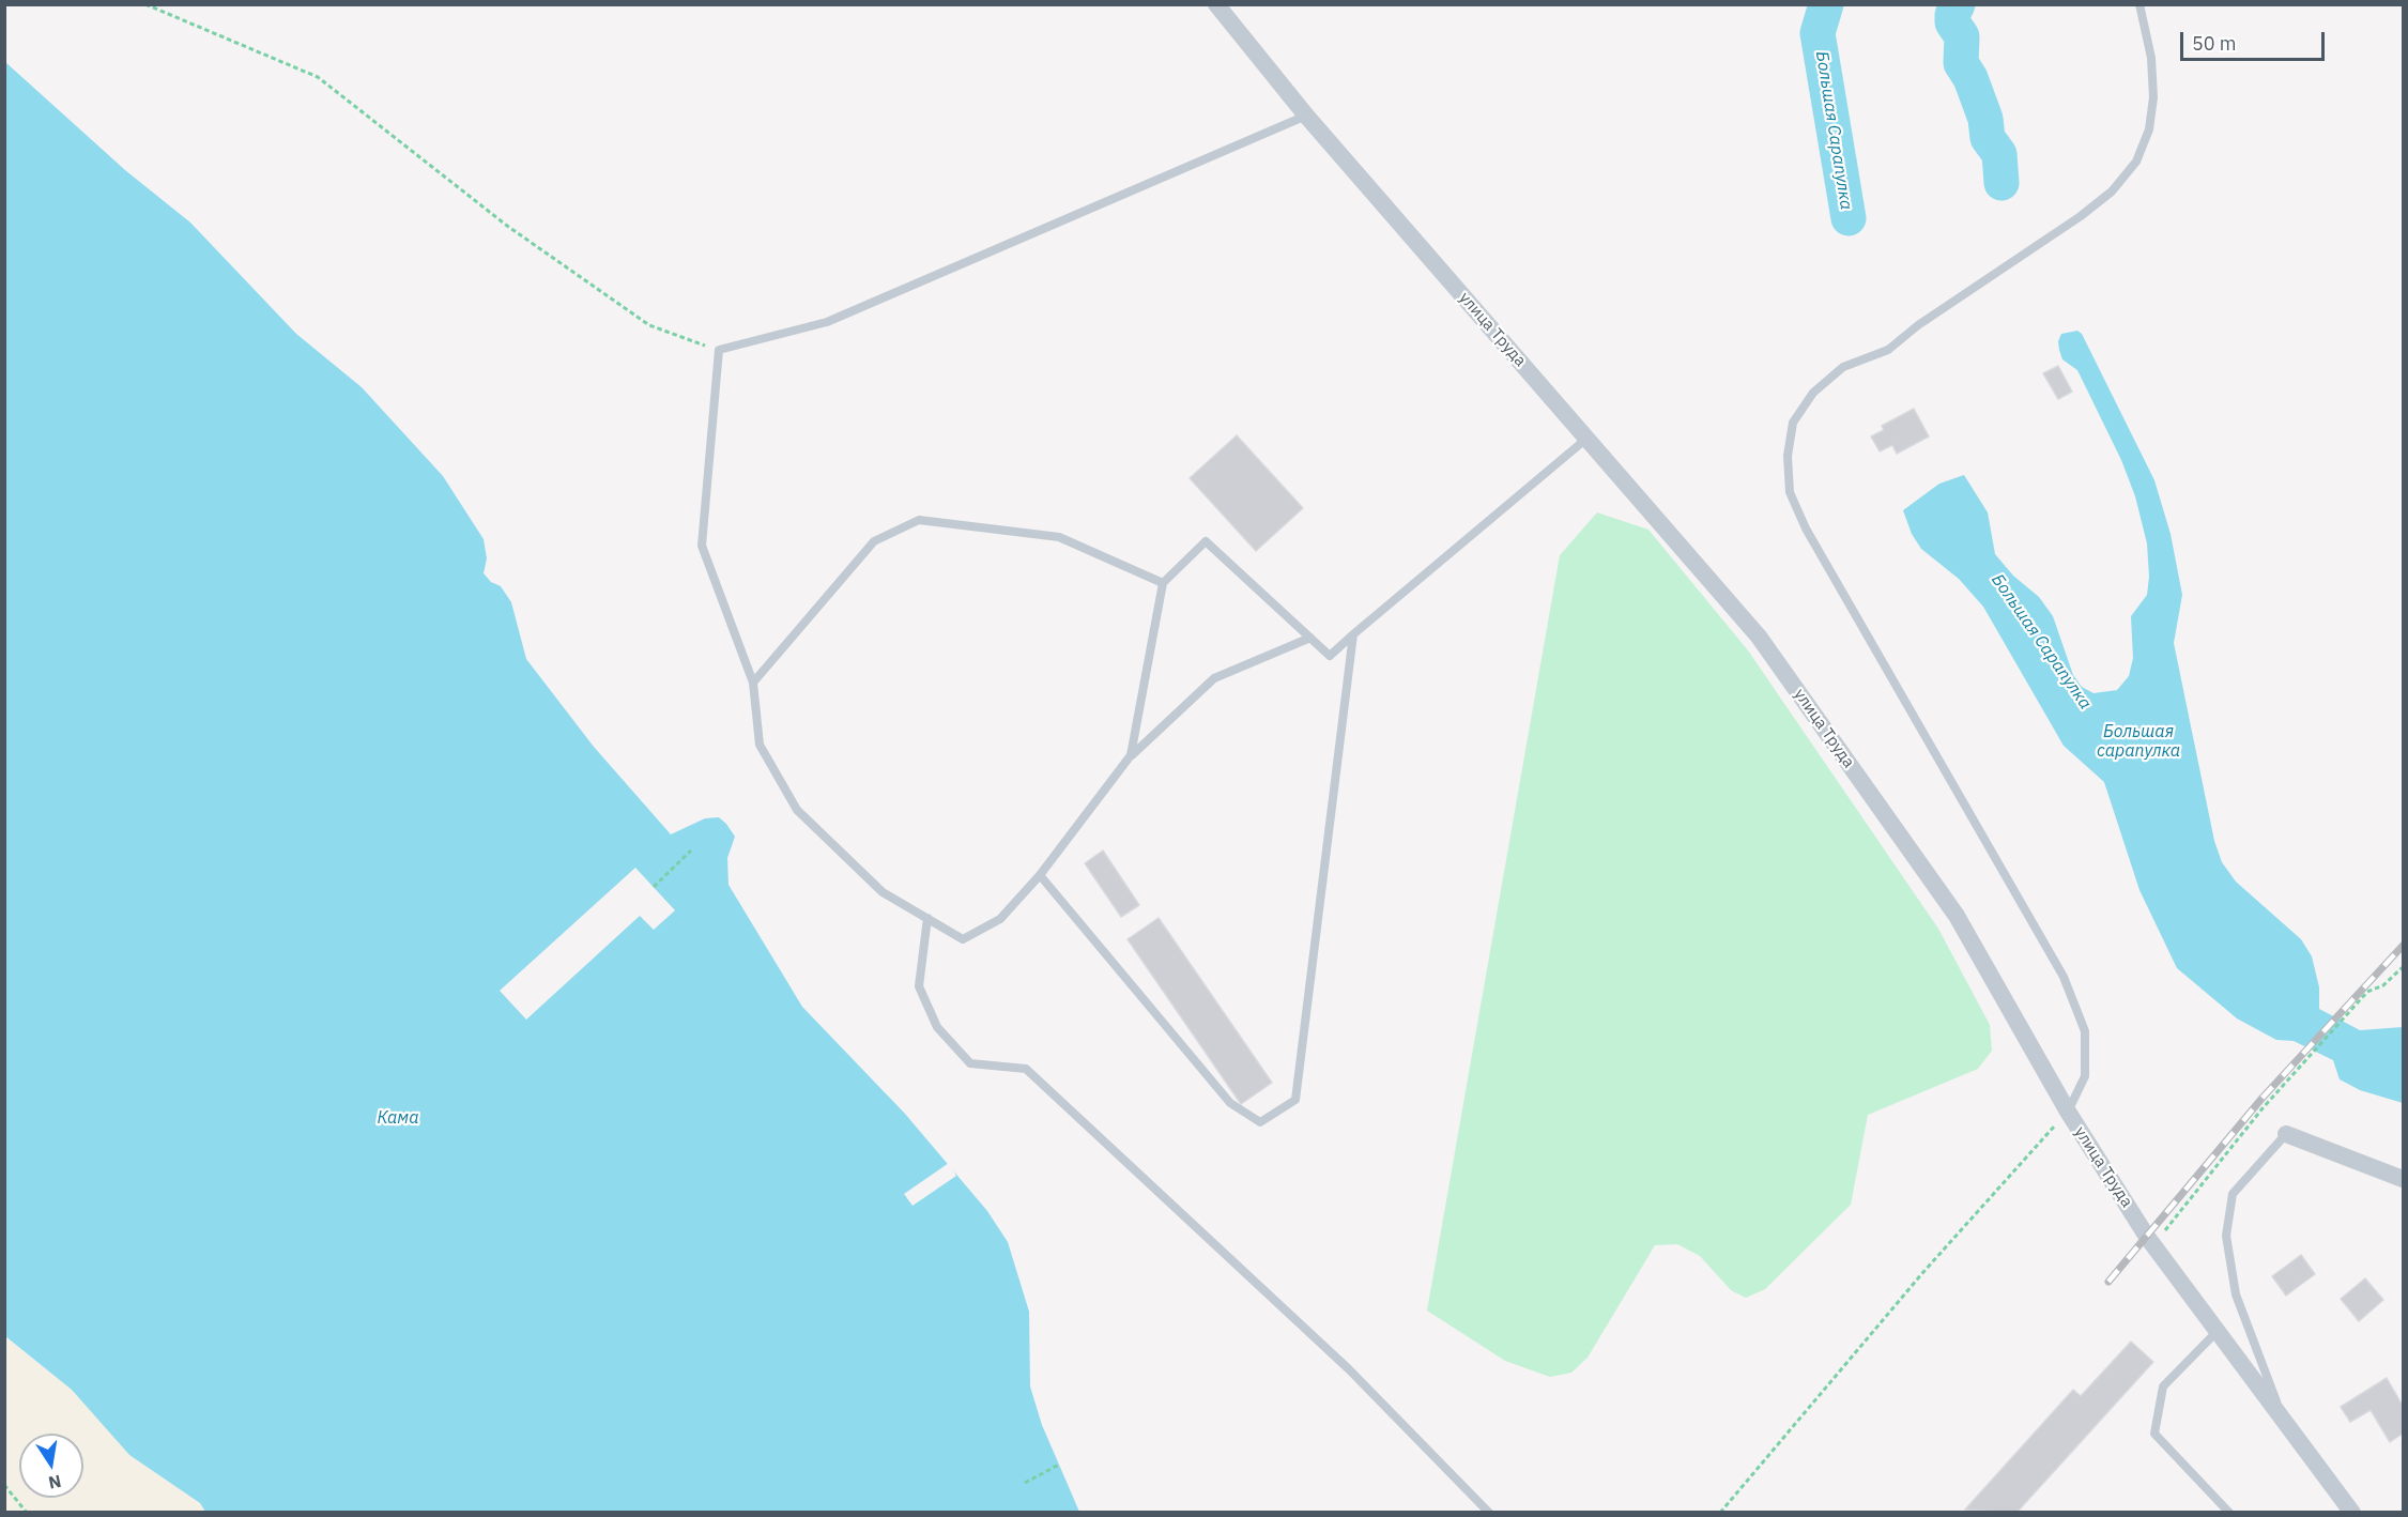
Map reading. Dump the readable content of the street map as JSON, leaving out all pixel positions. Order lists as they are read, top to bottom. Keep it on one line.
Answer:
{"streets":{"street":["улица Труда"]},"water":["Большая Сарапулка","Большая сарапулка","Кама"],"scale_bar":"50 m","north":"bottom"}
